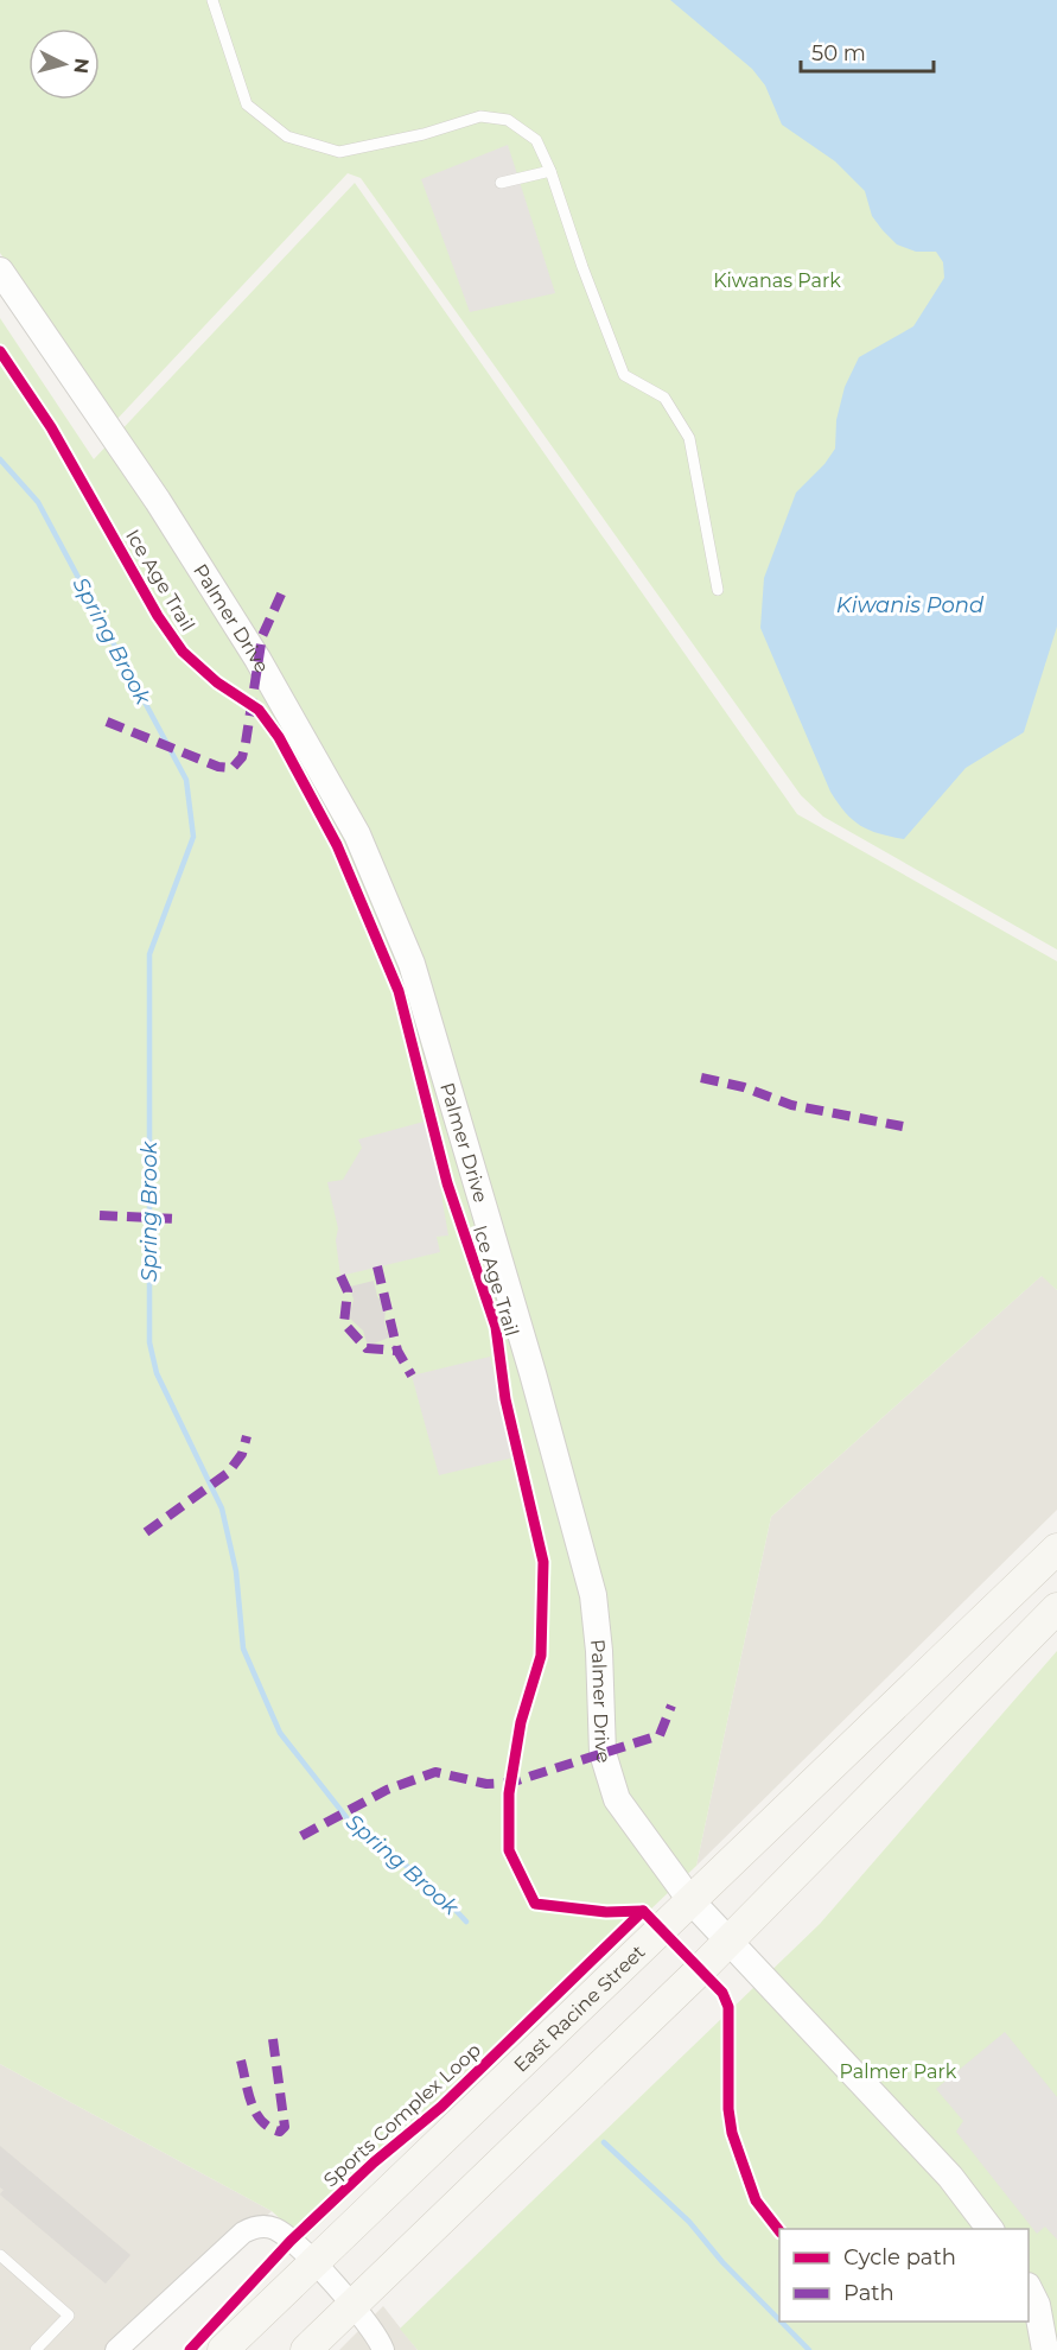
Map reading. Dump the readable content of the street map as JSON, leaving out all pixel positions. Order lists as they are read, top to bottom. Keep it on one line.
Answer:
{"streets":{"main road":["East Racine Street"],"street":["Palmer Drive"],"cycle path":["Ice Age Trail","Sports Complex Loop"]},"crossings":[["Palmer Drive","East Racine Street"]],"water":["Kiwanis Pond","Spring Brook"],"parks":["Kiwanas Park","Palmer Park"],"legend":["Cycle path","Path"],"scale_bar":"50 m","north":"right"}
